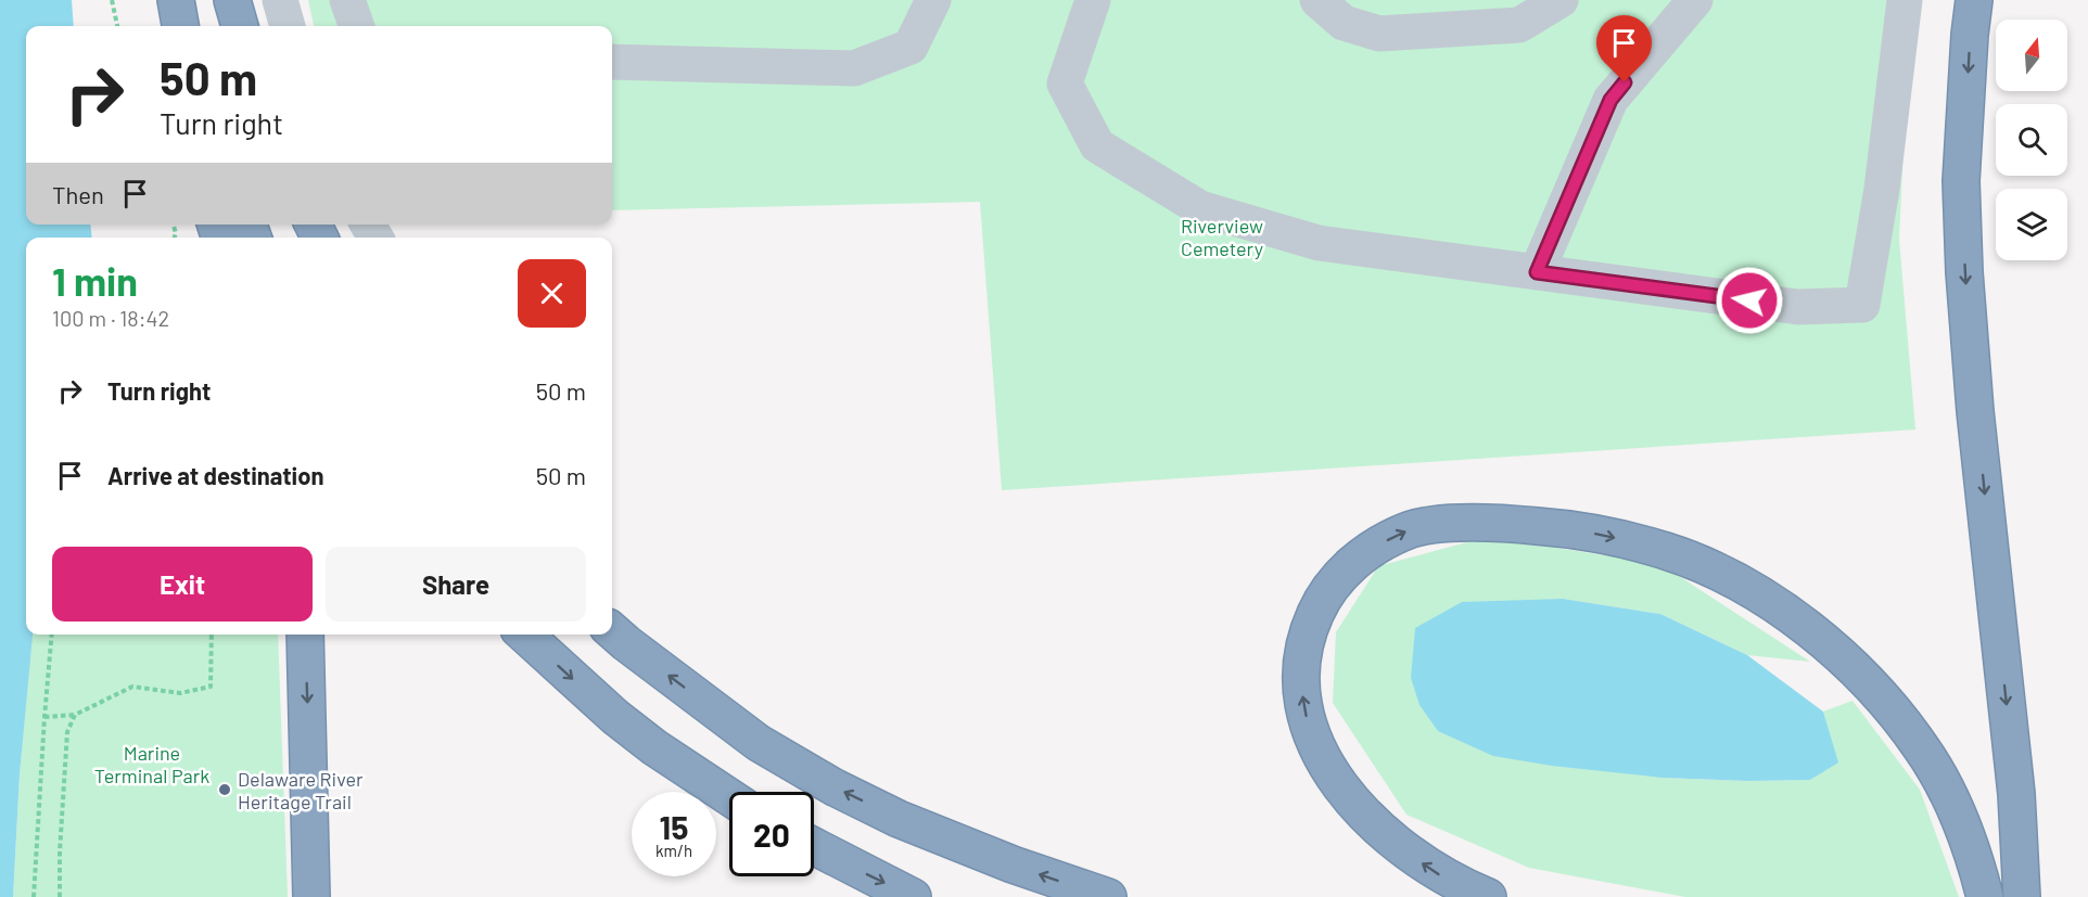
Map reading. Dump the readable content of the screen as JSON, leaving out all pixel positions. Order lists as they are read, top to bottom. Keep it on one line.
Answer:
{"parks":["Riverview Cemetery","Marine Terminal Park"],"places":["Delaware River Heritage Trail"],"north":"top","page":{"turn":["50 m","Turn right"],"then":"Then","heading":["1 min","100 m · 18:42"],"list":[{"name":"Turn right","value":"50 m"},{"name":"Arrive at destination","value":"50 m"}],"buttons":["Exit","Share"],"speed":"15 km/h","limit":"20"}}
